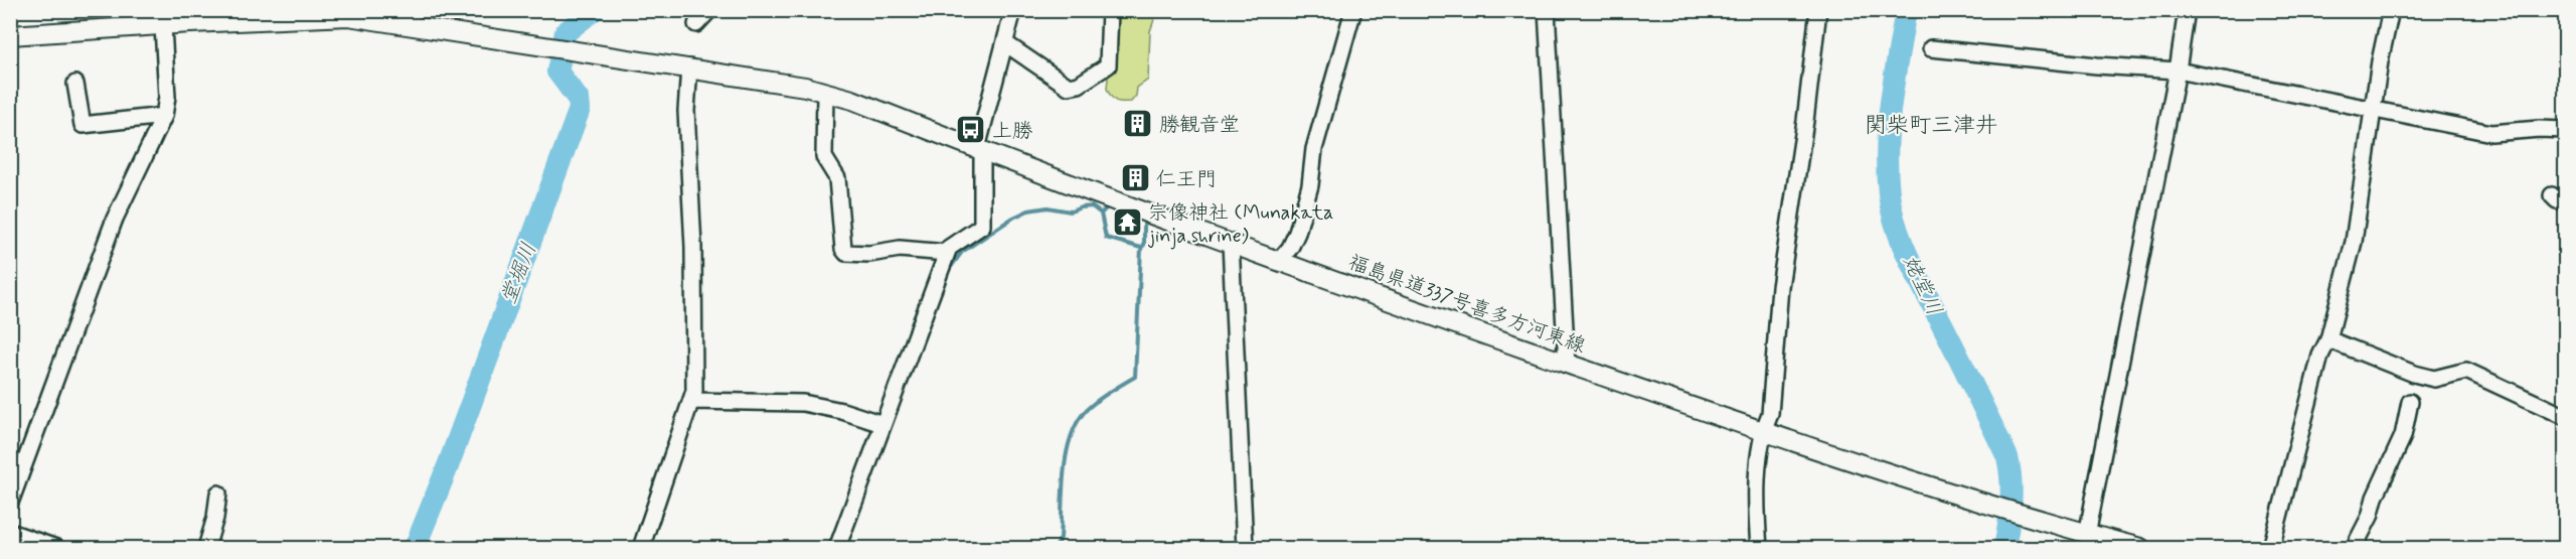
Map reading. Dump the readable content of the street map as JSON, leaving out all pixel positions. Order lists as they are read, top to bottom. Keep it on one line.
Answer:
{"streets":{"main road":["福島県道337号喜多方河東線"]},"districts":["関柴町三津井"],"water":["堂堀川","姥堂川"],"places":{"building":["勝観音堂","仁王門"],"bus stop":["上勝"],"temple":["宗像神社 (Munakata jinja shrine)"]}}
